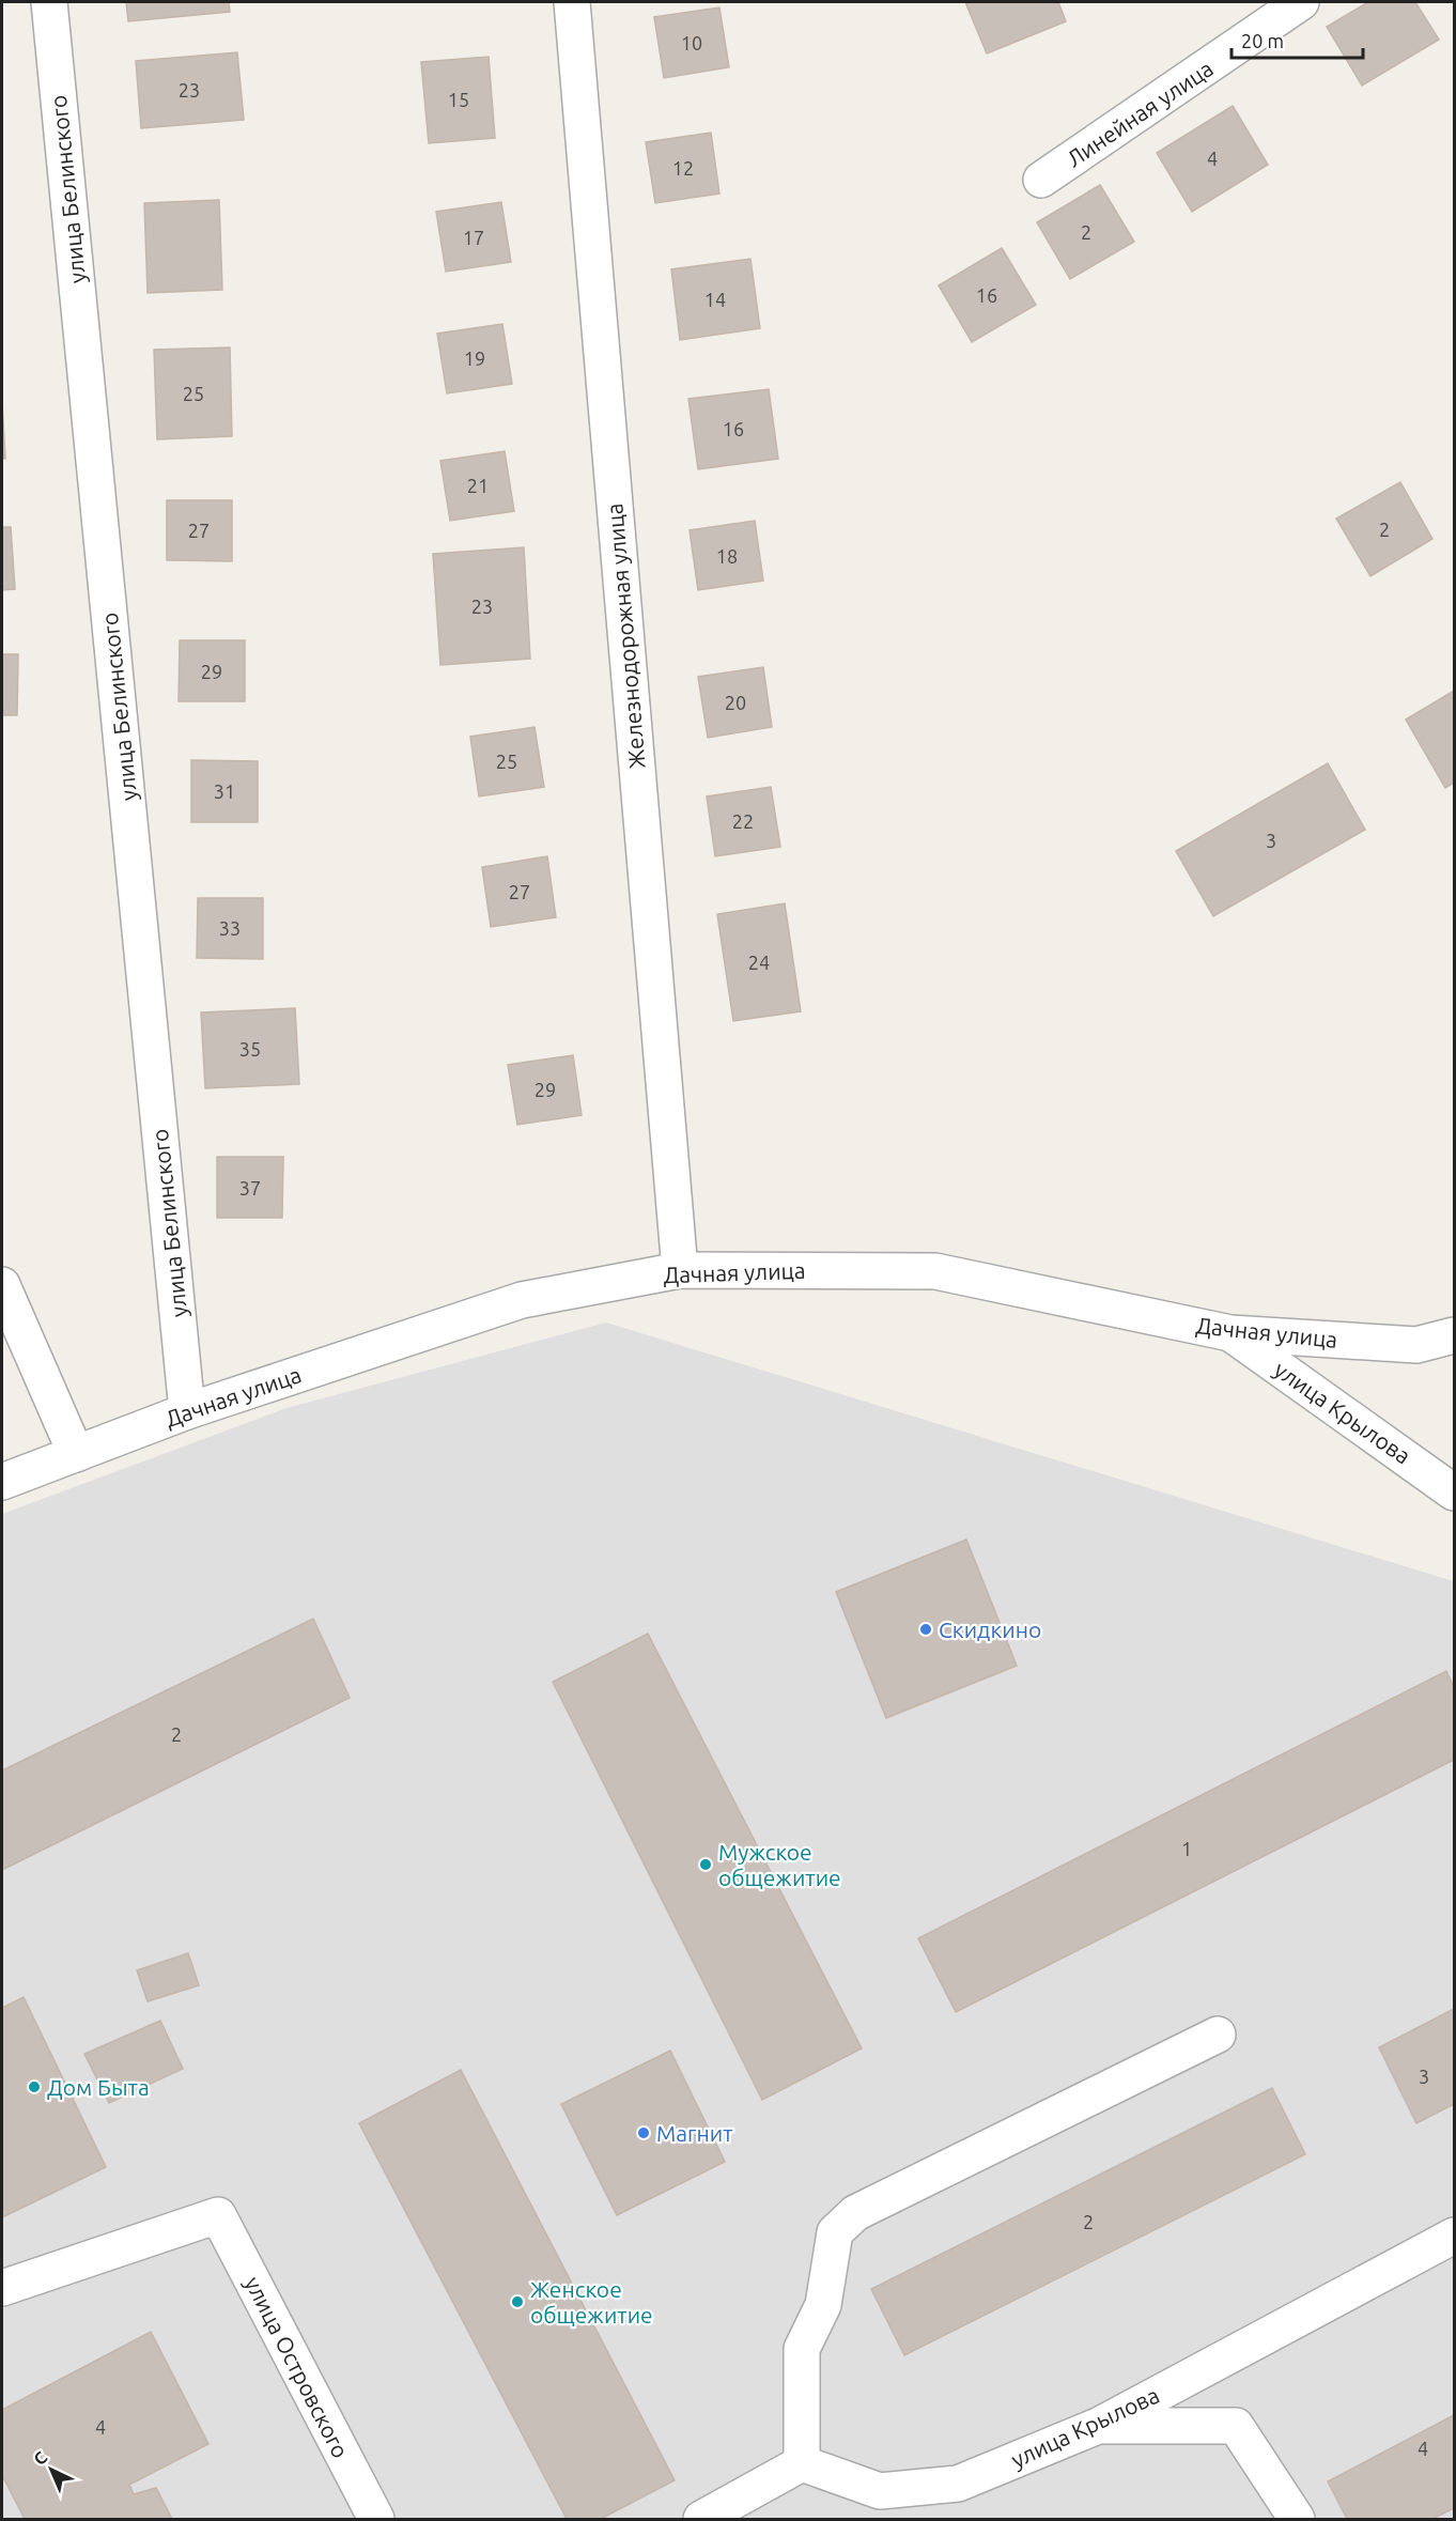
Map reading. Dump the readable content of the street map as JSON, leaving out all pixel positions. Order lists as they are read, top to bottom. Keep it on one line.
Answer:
{"streets":{"street":["Линейная улица","улица Белинского","Железнодорожная улица","Дачная улица","улица Крылова","улица Островского"]},"crossings":[["улица Белинского","Дачная улица"],["Железнодорожная улица","Дачная улица"],["Дачная улица","улица Крылова"]],"places":["Скидкино","Мужское общежитие","Дом Быта","Магнит","Женское общежитие"],"house_numbers":["10","23","15","4","12","2","17","16","14","19","25","16","21","2","27","18","23","29","20","25","31","22","3","27","33","24","35","29","37","2","1","3","2","4","4"],"scale_bar":"20 m","north":"top left"}
